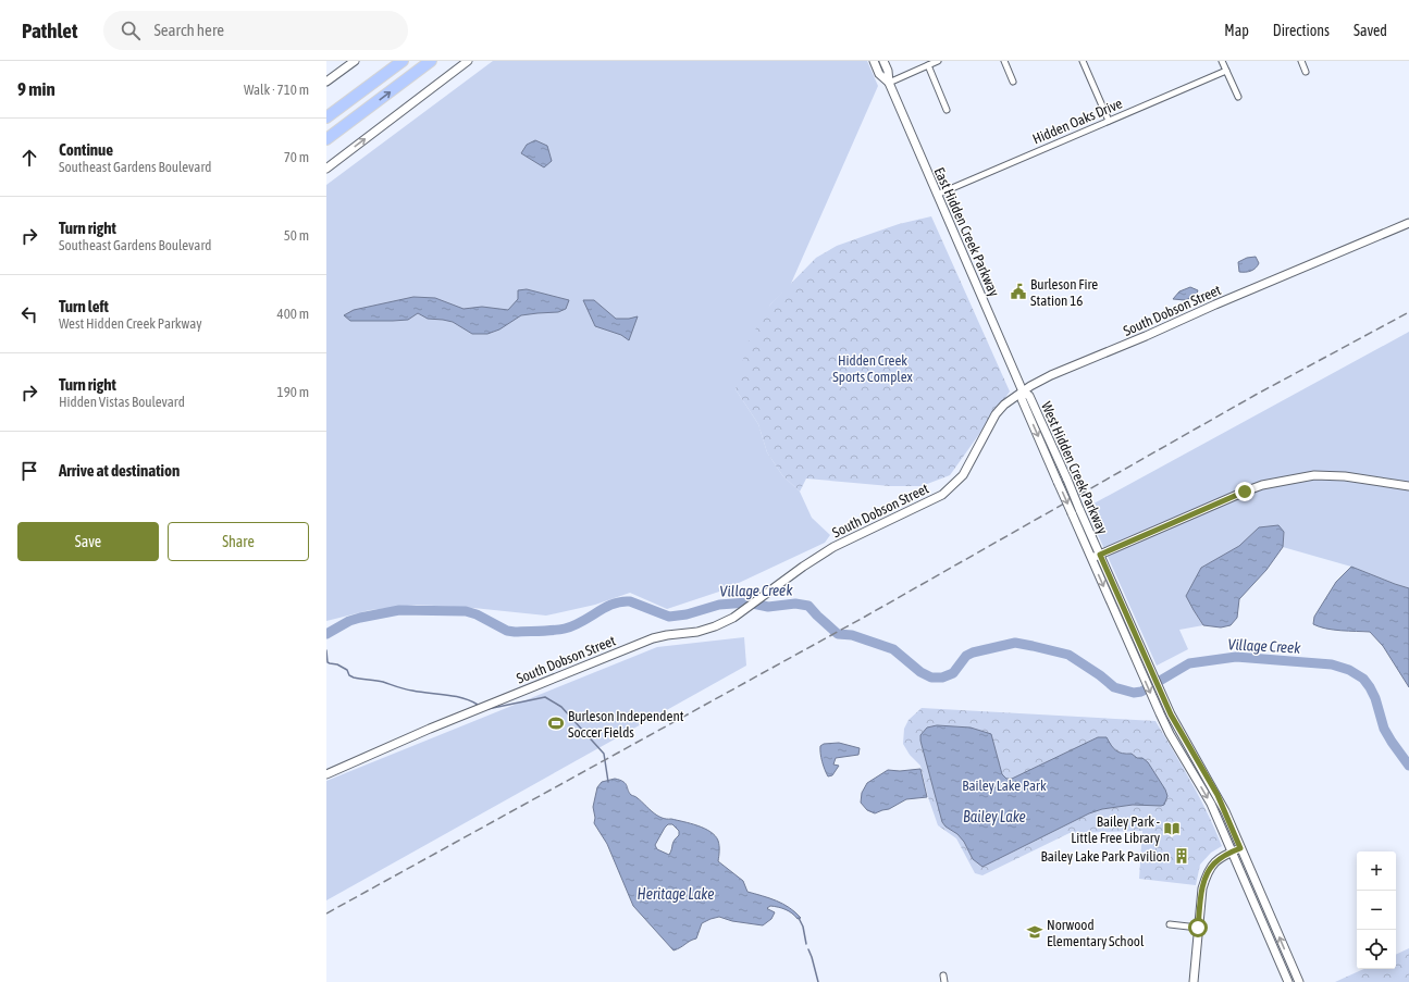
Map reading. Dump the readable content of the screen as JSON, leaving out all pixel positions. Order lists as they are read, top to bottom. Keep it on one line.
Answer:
{"streets":{"main road":["East Hidden Creek Parkway","South Dobson Street","West Hidden Creek Parkway"],"street":["Hidden Oaks Drive"]},"crossings":[["Hidden Oaks Drive","East Hidden Creek Parkway"],["East Hidden Creek Parkway","South Dobson Street"],["East Hidden Creek Parkway","West Hidden Creek Parkway"],["South Dobson Street","West Hidden Creek Parkway"]],"water":["Village Creek","Bailey Lake","Heritage Lake"],"parks":["Hidden Creek Sports Complex","Bailey Lake Park"],"places":{"public building":["Burleson Fire Station 16"],"sports":["Burleson Independent Soccer Fields"],"library":["Bailey Park - Little Free Library"],"building":["Bailey Lake Park Pavilion"],"school or university":["Norwood Elementary School"]},"page":{"header":"Pathlet","search":"Search here","nav":["Map","Directions","Saved"],"heading":["9 min","Walk · 710 m"],"list":[["Continue","Southeast Gardens Boulevard","70 m"],["Turn right","Southeast Gardens Boulevard","50 m"],["Turn left","West Hidden Creek Parkway","400 m"],["Turn right","Hidden Vistas Boulevard","190 m"],"Arrive at destination"],"buttons":["Save","Share"],"map_buttons":["+","−"]}}
